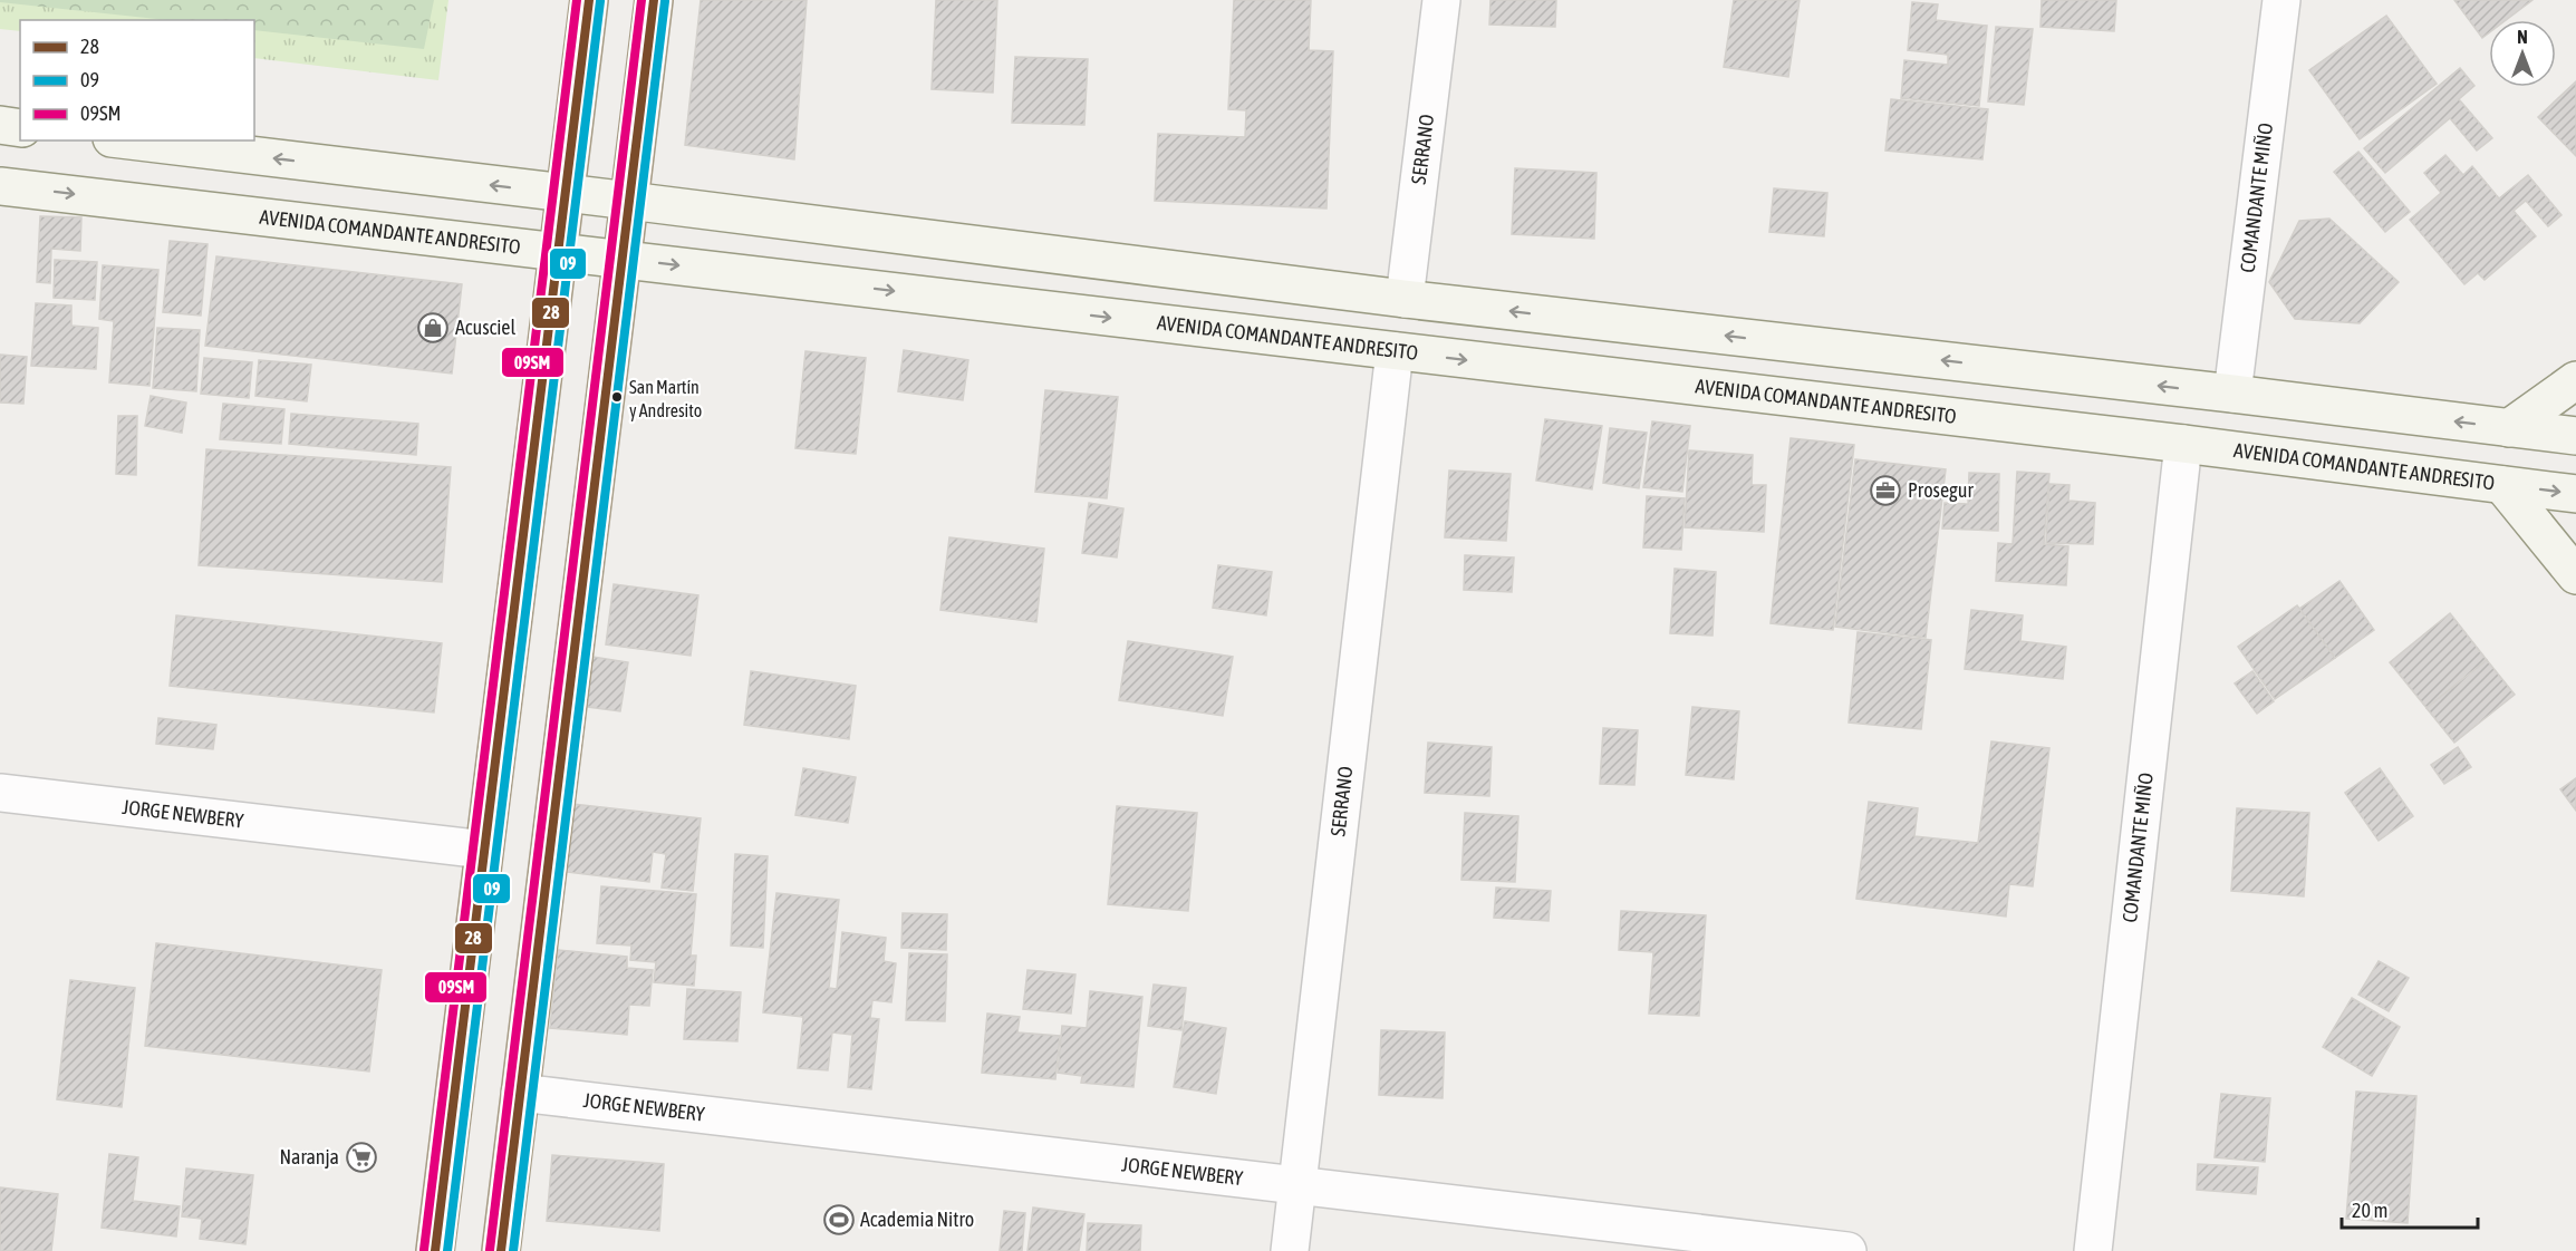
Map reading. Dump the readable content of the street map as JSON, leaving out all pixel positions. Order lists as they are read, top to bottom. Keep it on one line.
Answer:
{"streets":{"main road":["AVENIDA COMANDANTE ANDRESITO"],"street":["SERRANO","COMANDANTE MIÑO","JORGE NEWBERY"]},"crossings":[["SERRANO","AVENIDA COMANDANTE ANDRESITO"],["SERRANO","JORGE NEWBERY"],["COMANDANTE MIÑO","AVENIDA COMANDANTE ANDRESITO"]],"places":{"shop":["Acusciel"],"other":["San Martín y Andresito"],"office":["Prosegur"],"supermarket":["Naranja"],"sports":["Academia Nitro"]},"lines":["transit line 28","transit line 09SM","transit line 09"],"legend":["28","09","09SM"],"scale_bar":"20 m","north":"top"}
